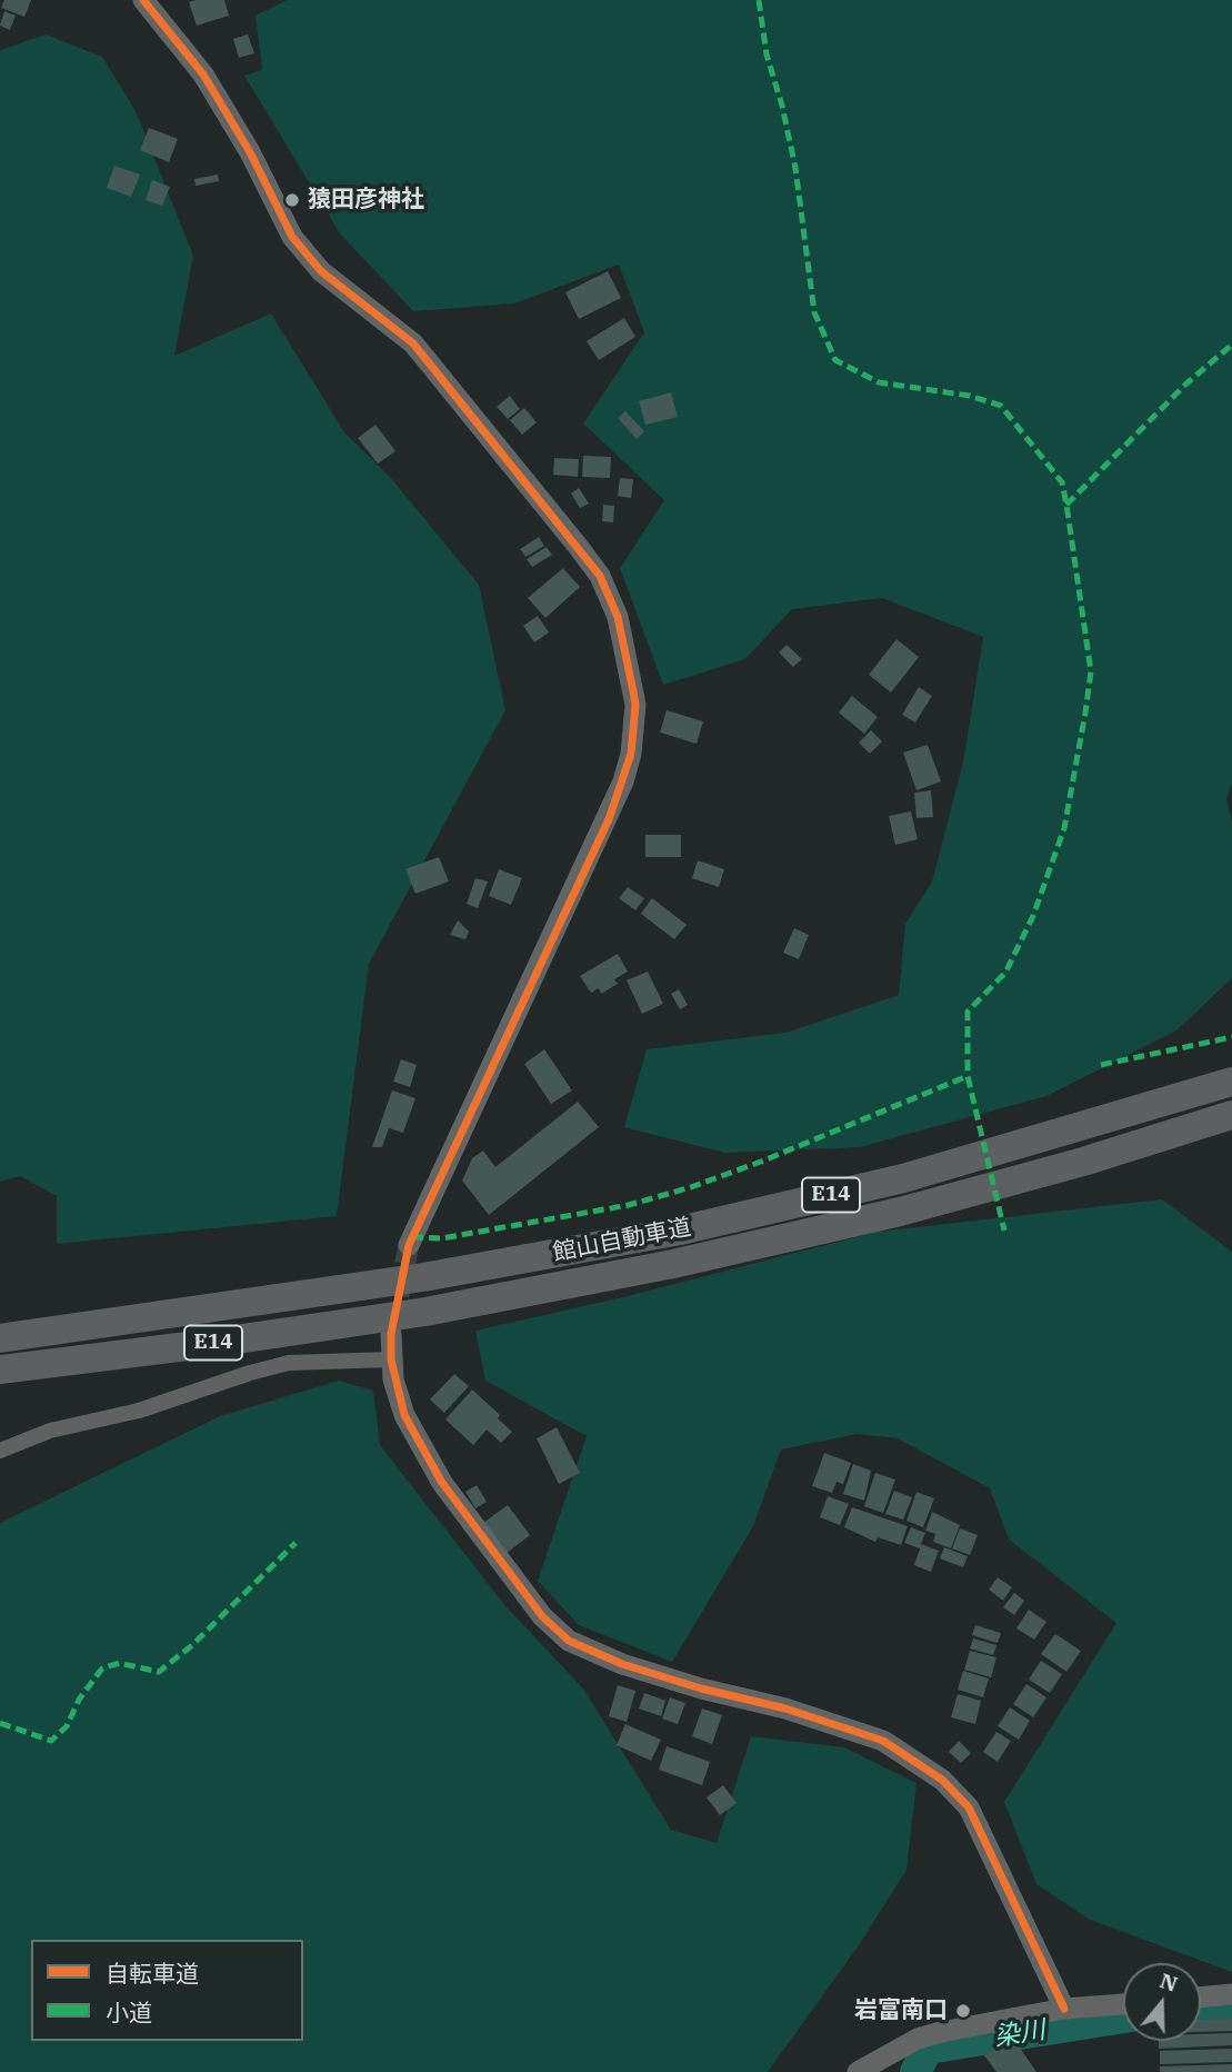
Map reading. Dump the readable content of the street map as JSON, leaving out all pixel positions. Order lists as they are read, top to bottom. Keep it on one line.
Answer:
{"streets":{"highway":["E14","館山自動車道"]},"water":["染川"],"places":["猿田彦神社","岩富南口"],"legend":["自転車道","小道"],"north":"top"}
